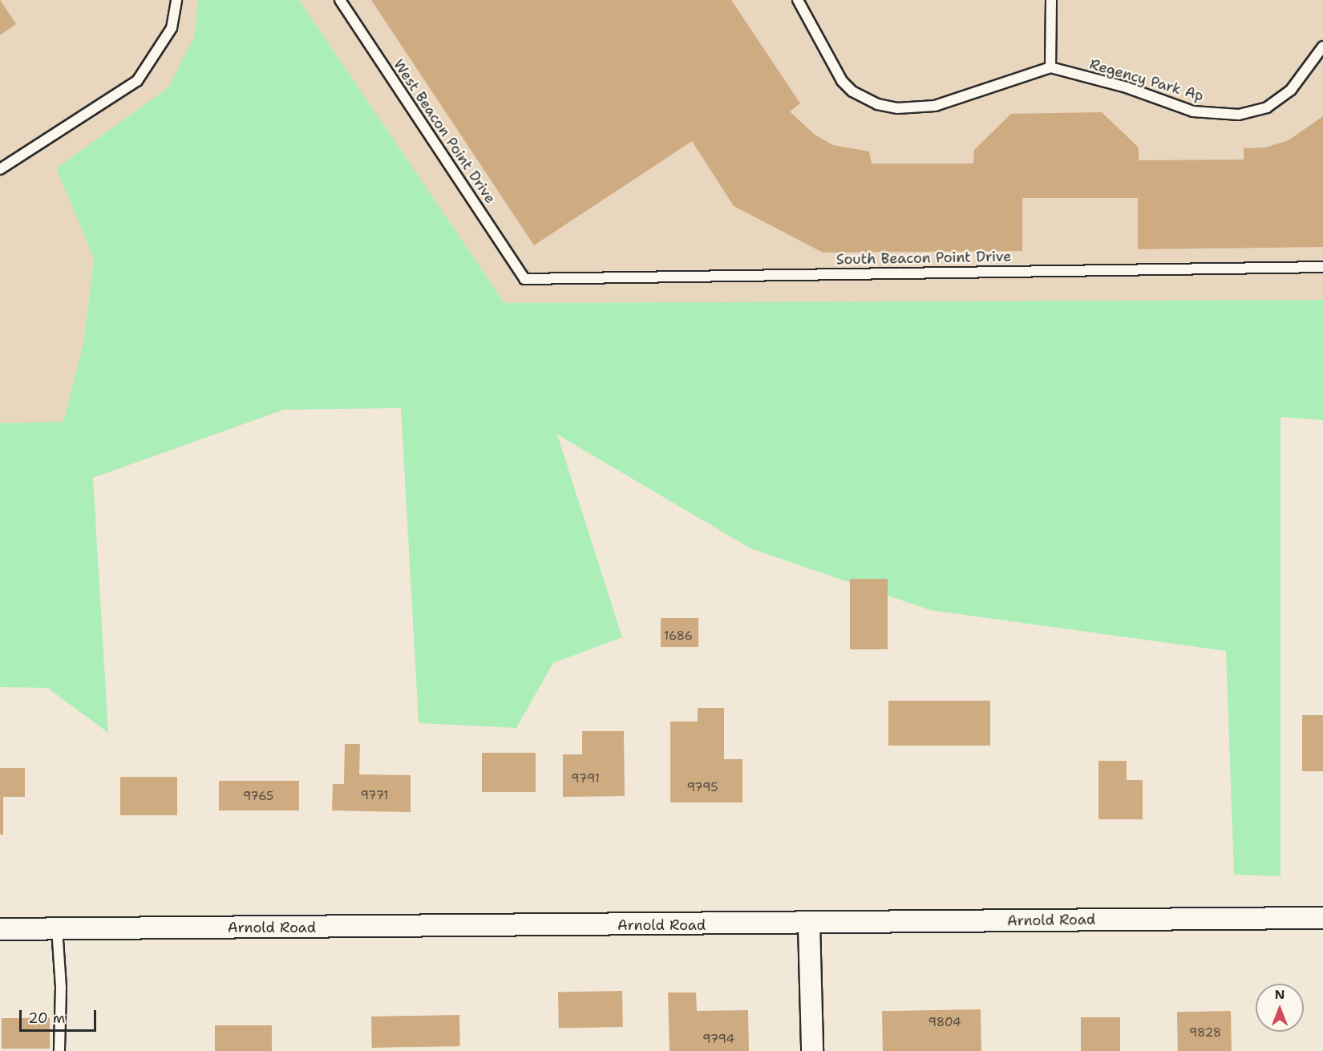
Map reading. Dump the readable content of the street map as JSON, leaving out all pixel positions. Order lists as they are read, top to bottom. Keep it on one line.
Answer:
{"streets":{"street":["Arnold Road"],"lane":["Regency Park Ap","West Beacon Point Drive","South Beacon Point Drive"]},"crossings":[["West Beacon Point Drive","South Beacon Point Drive"]],"house_numbers":["1686","9791","9795","9771","9765","9804","9828","9794"],"scale_bar":"20 m","north":"top"}
